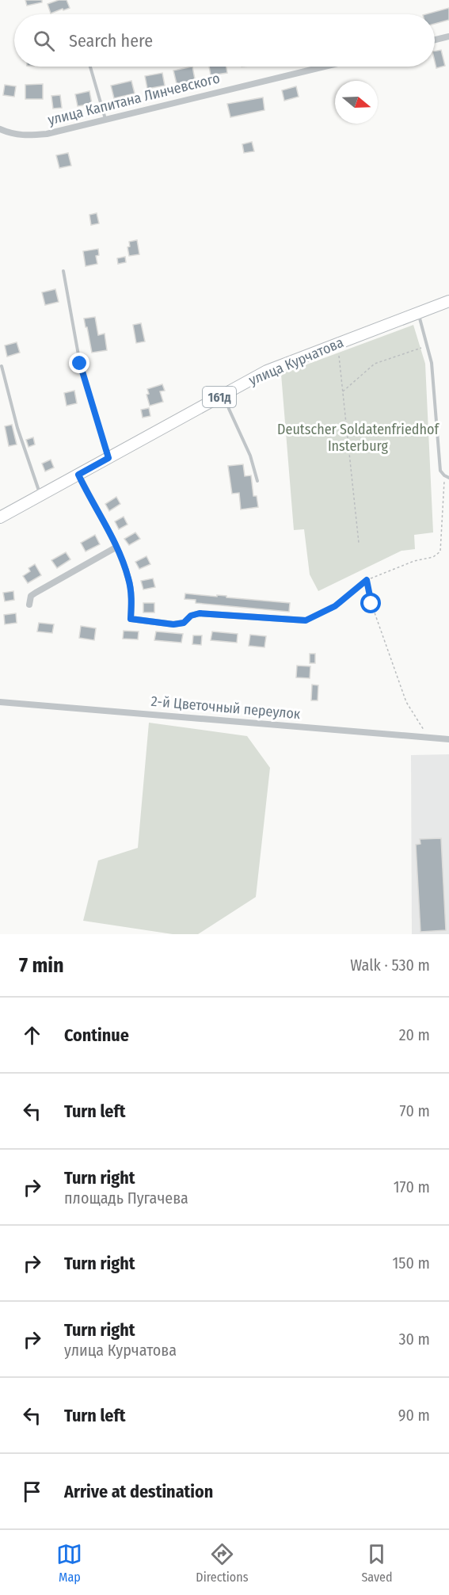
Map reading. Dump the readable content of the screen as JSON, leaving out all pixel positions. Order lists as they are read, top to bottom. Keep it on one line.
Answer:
{"streets":{"main road":["улица Курчатова","161д"],"street":["улица Капитана Линчевского","2-й Цветочный переулок"]},"parks":["Deutscher Soldatenfriedhof Insterburg"],"north":"right","page":{"search":"Search here","heading":["7 min","Walk · 530 m"],"list":[["Continue","20 m"],["Turn left","70 m"],["Turn right","площадь Пугачева","170 m"],["Turn right","150 m"],["Turn right","улица Курчатова","30 m"],["Turn left","90 m"],"Arrive at destination"],"nav":["Map","Directions","Saved"]}}
